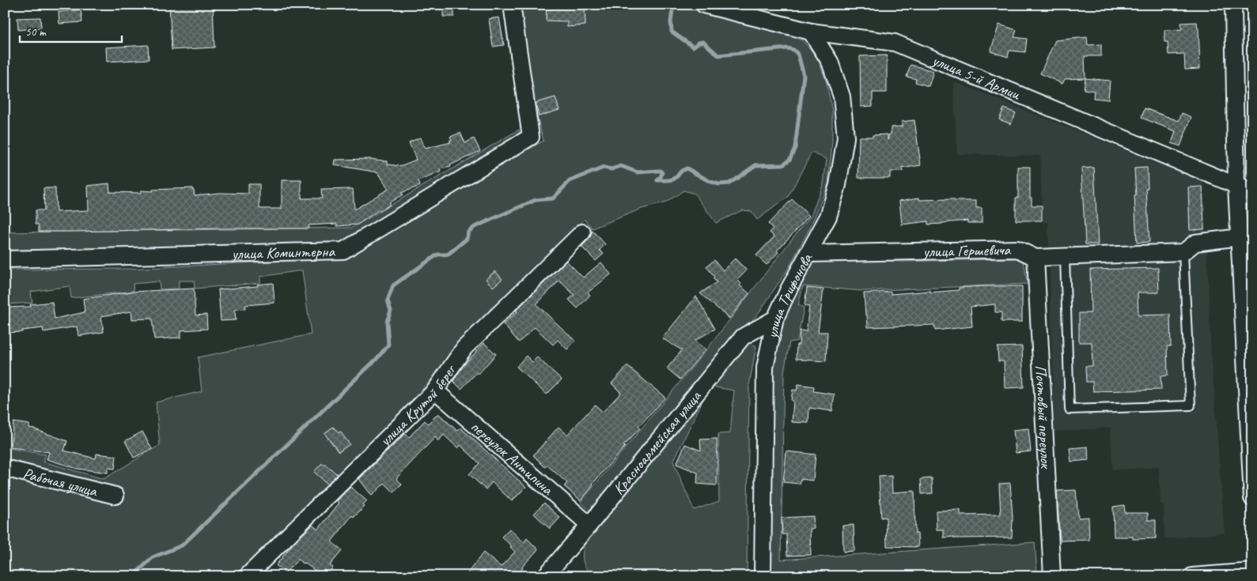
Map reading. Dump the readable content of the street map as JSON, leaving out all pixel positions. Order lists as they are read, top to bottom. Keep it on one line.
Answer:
{"streets":{"street":["улица 5-й Армии","улица Гершевича","улица Коминтерна","улица Трифонова","улица Крутой берег","Почтовый переулок","Красноармейская улица","переулок Антипина","Рабочая улица"]},"crossings":[["улица 5-й Армии","улица Трифонова"],["улица Гершевича","улица Трифонова"],["улица Гершевича","Почтовый переулок"],["улица Трифонова","Красноармейская улица"],["улица Крутой берег","переулок Антипина"],["Красноармейская улица","переулок Антипина"]],"scale_bar":"50 m"}
